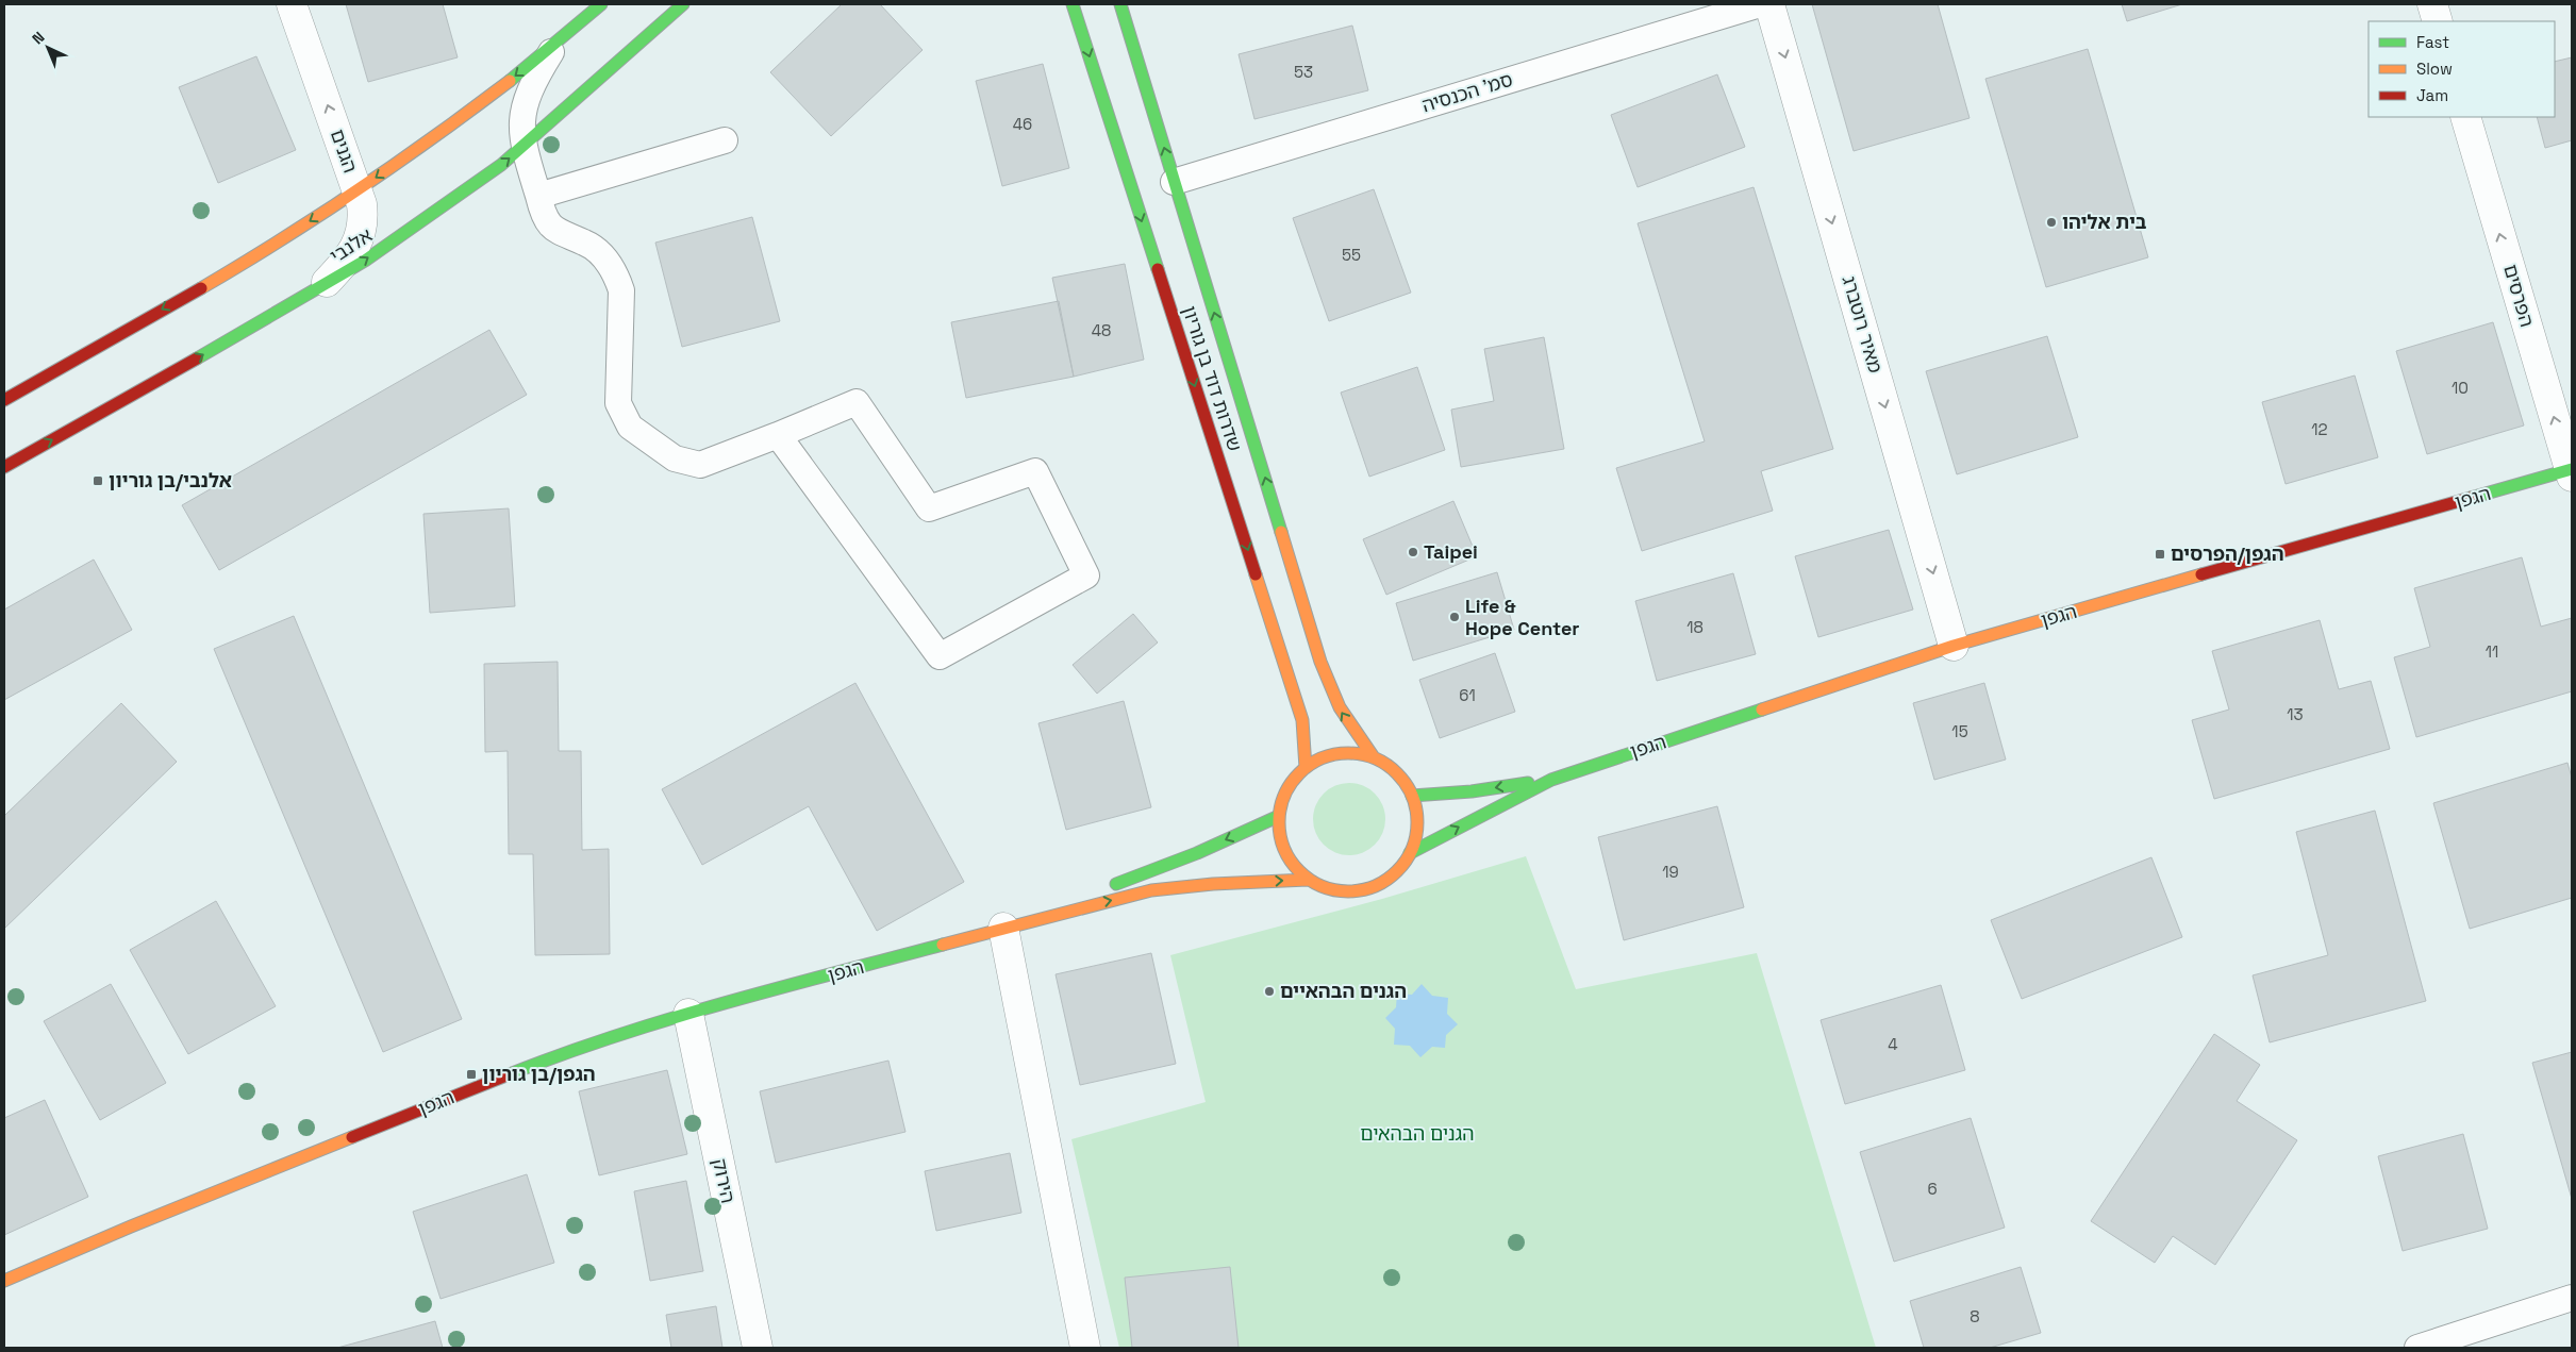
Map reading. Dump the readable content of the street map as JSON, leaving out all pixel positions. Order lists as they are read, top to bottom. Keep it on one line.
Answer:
{"streets":{"street":["הגנים","אלנבי","הפרסים","מאיר רוטברג","שדרות דוד בן גוריון","הגפן","הירוק"],"lane":["סמ' הכנסיה"]},"crossings":[["סמ' הכנסיה","שדרות דוד בן גוריון"],["הגנים","אלנבי"],["הפרסים","הגפן"],["מאיר רוטברג","הגפן"],["שדרות דוד בן גוריון","הגפן"],["הגפן","הירוק"]],"one_way":["הגנים","הפרסים","מאיר רוטברג"],"parks":["הגנים הבהאים"],"places":{"other":["בית אליהו","Taipei","Life & Hope Center","הגנים הבהאיים"],"transit":["אלנבי/בן גוריון","הגפן/הפרסים","הגפן/בן גוריון"]},"house_numbers":["53","46","55","48","10","12","18","11","61","13","15","19","4","6","8"],"legend":["Fast","Slow","Jam"],"north":"top left"}
